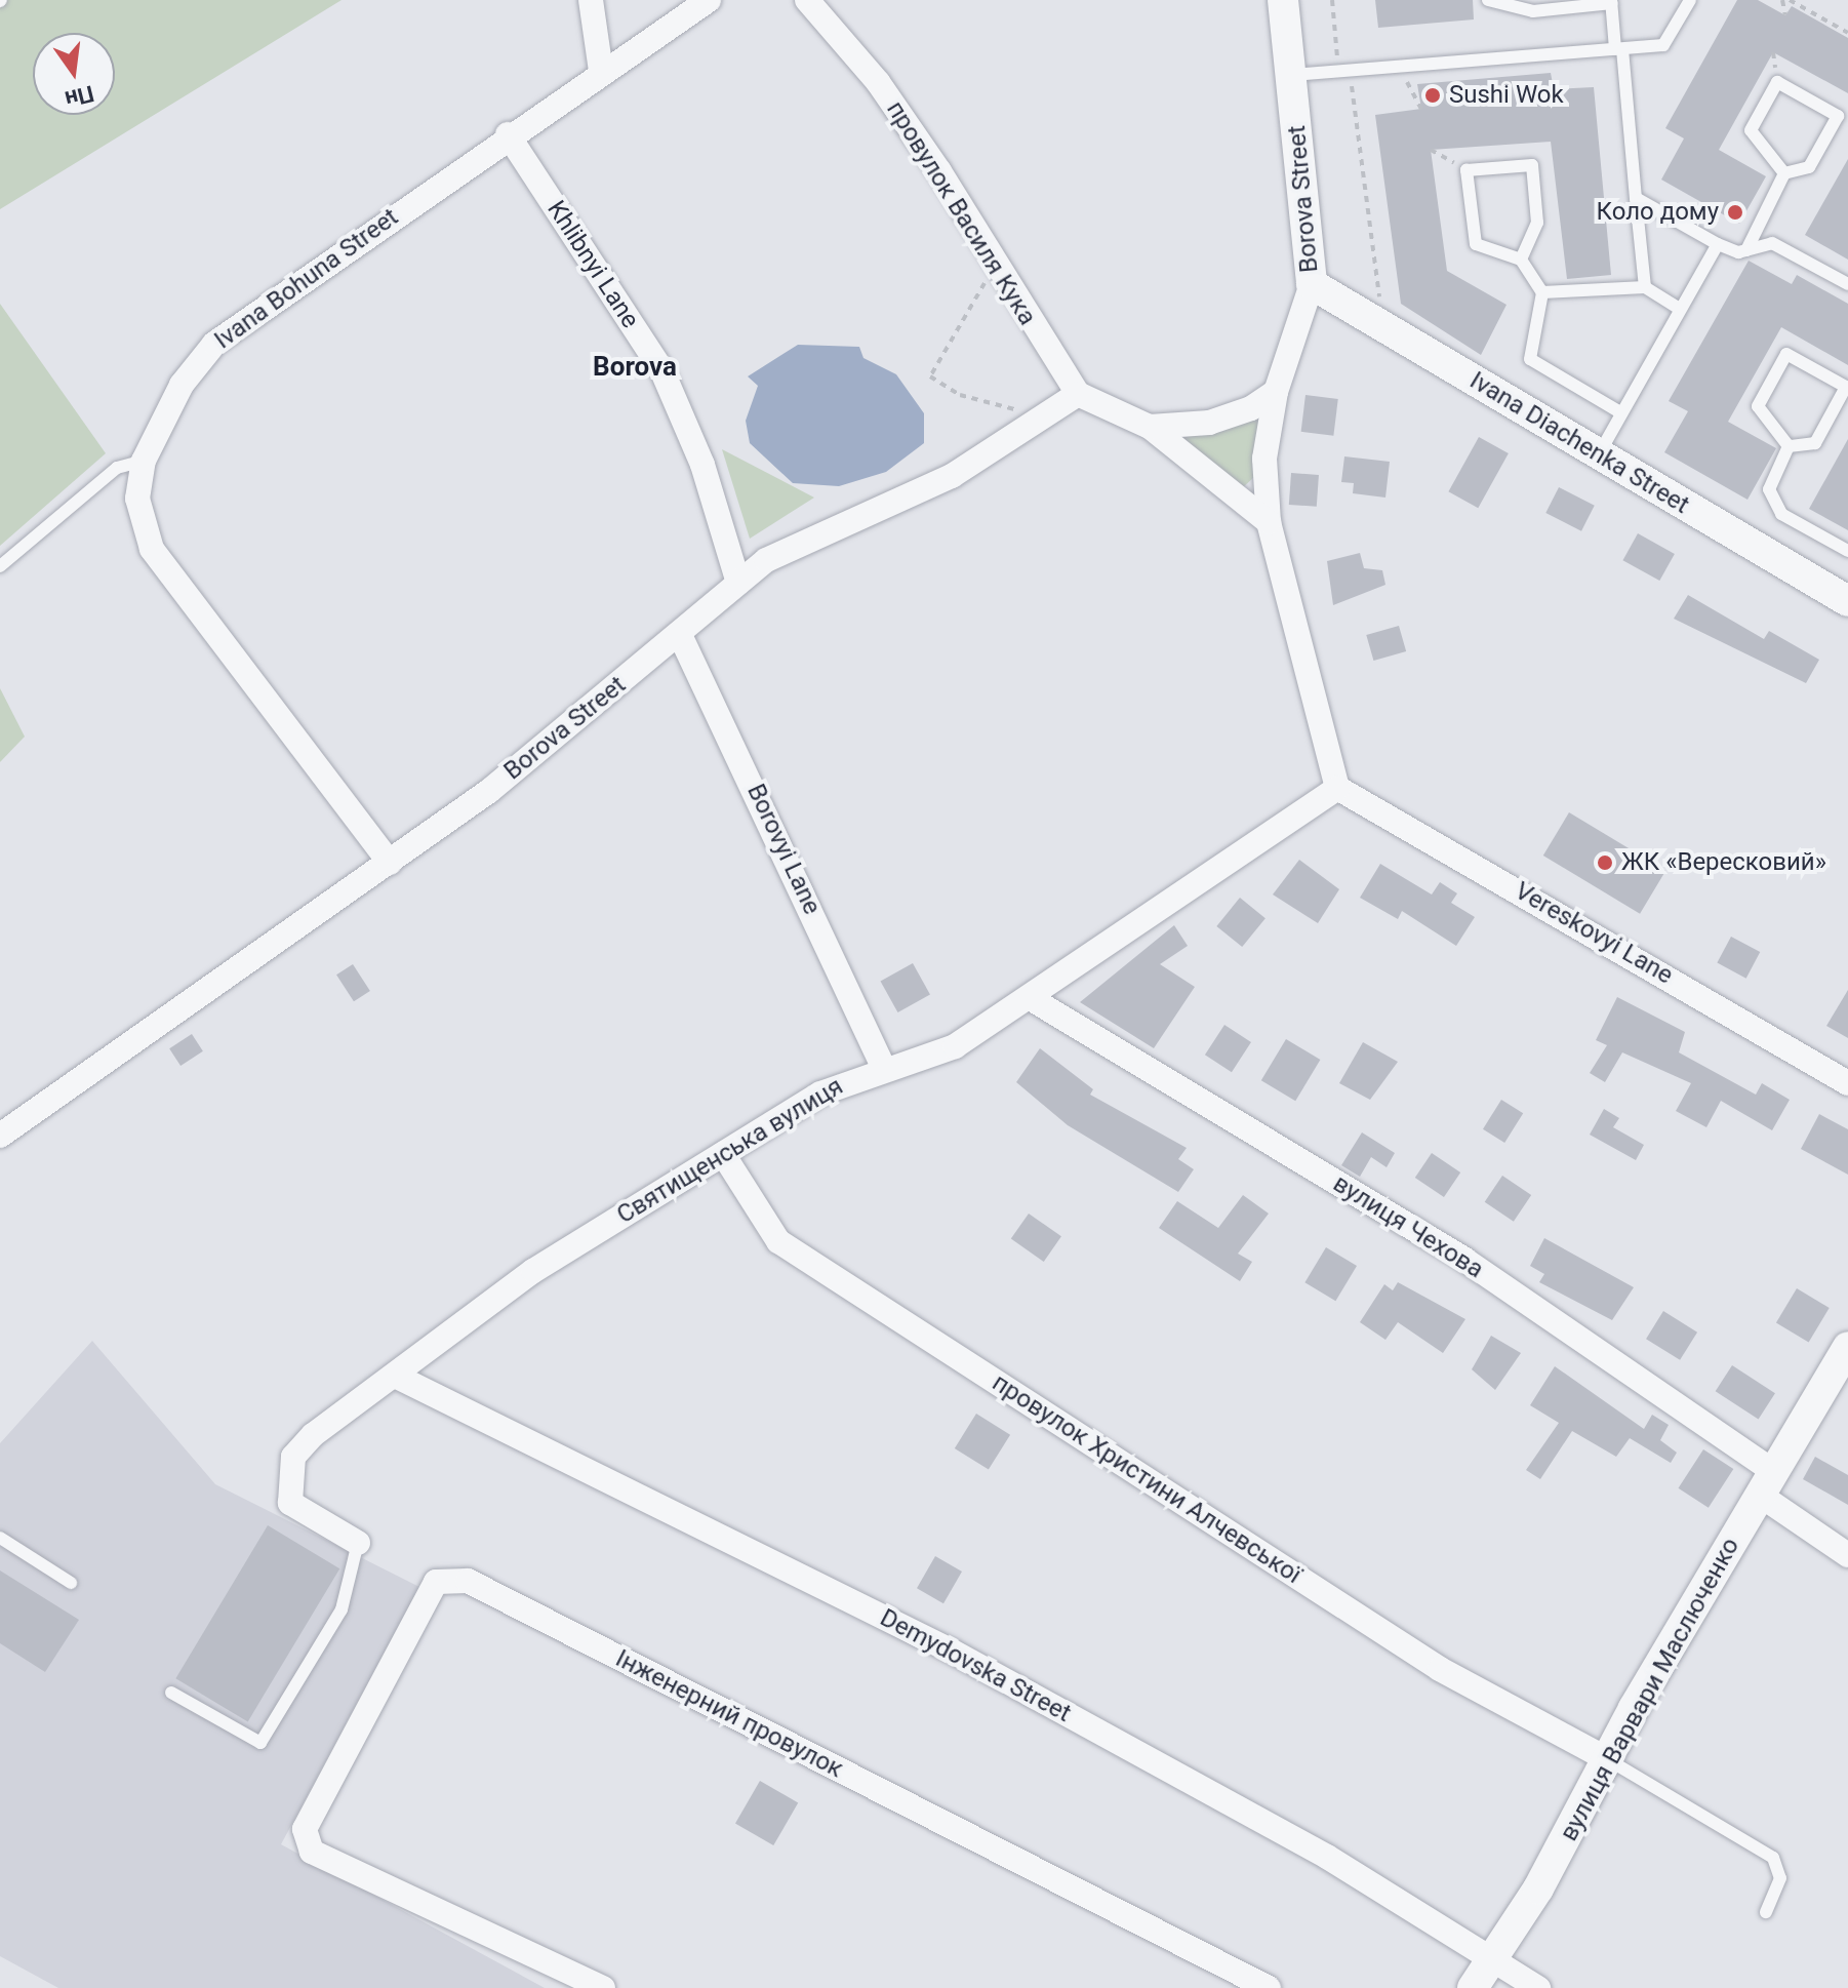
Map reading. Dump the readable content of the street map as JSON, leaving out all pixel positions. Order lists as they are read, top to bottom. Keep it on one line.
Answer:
{"streets":{"street":["Borova Street","провулок Василя Кука","Khlibnyi Lane","Ivana Bohuna Street","Ivana Diachenka Street","Borovyi Lane","Vereskovyi Lane","Святищенська вулиця","вулиця Чехова","провулок Христини Алчевської","Demydovska Street","вулиця Варвари Маслюченко","Інженерний провулок"]},"crossings":[["Borova Street","провулок Василя Кука"],["Borova Street","Khlibnyi Lane"],["Borova Street","Ivana Bohuna Street"],["Borova Street","Ivana Diachenka Street"],["Borova Street","Borovyi Lane"],["Borova Street","Vereskovyi Lane"],["Borova Street","Святищенська вулиця"],["Khlibnyi Lane","Ivana Bohuna Street"],["Borovyi Lane","Святищенська вулиця"],["Vereskovyi Lane","Святищенська вулиця"],["Святищенська вулиця","вулиця Чехова"],["Святищенська вулиця","провулок Христини Алчевської"],["Святищенська вулиця","Demydovska Street"],["вулиця Чехова","вулиця Варвари Маслюченко"],["провулок Христини Алчевської","вулиця Варвари Маслюченко"],["Demydovska Street","вулиця Варвари Маслюченко"]],"districts":["Borova"],"places":["Sushi Wok","Коло дому","ЖК «Вересковий»"],"north":"bottom"}
